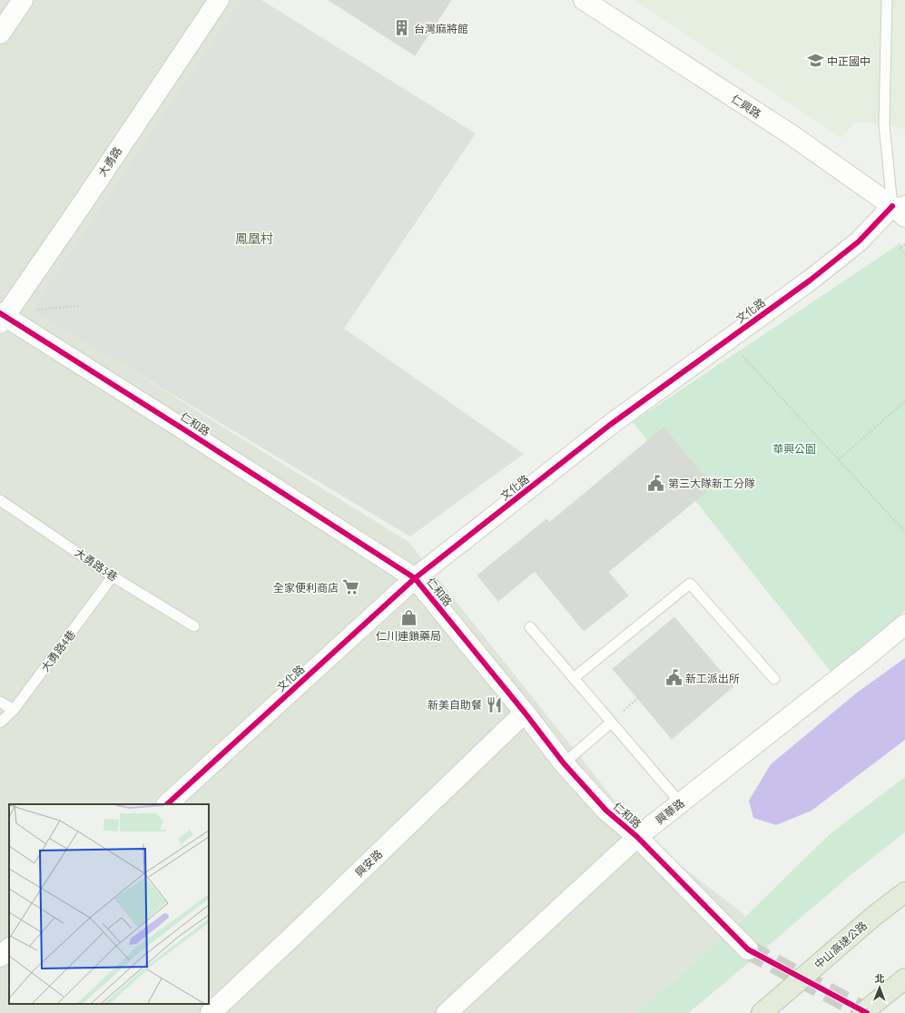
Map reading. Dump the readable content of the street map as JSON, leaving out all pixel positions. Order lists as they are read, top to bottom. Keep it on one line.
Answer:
{"streets":{"highway":["中山高速公路"],"street":["仁興路","大勇路","文化路","仁和路","興華路","興安路"],"lane":["大勇路3巷","大勇路4巷"]},"crossings":[["仁興路","文化路"],["大勇路","仁和路"],["文化路","仁和路"],["仁和路","興華路"],["仁和路","興安路"],["大勇路3巷","大勇路4巷"]],"districts":["鳳凰村"],"parks":["華興公園"],"places":{"building":["台灣麻將館"],"school or university":["中正國中"],"public building":["第三大隊新工分隊","新工派出所"],"supermarket":["全家便利商店"],"shop":["仁川連鎖藥局"],"restaurant":["新美自助餐"]},"north":"top"}
